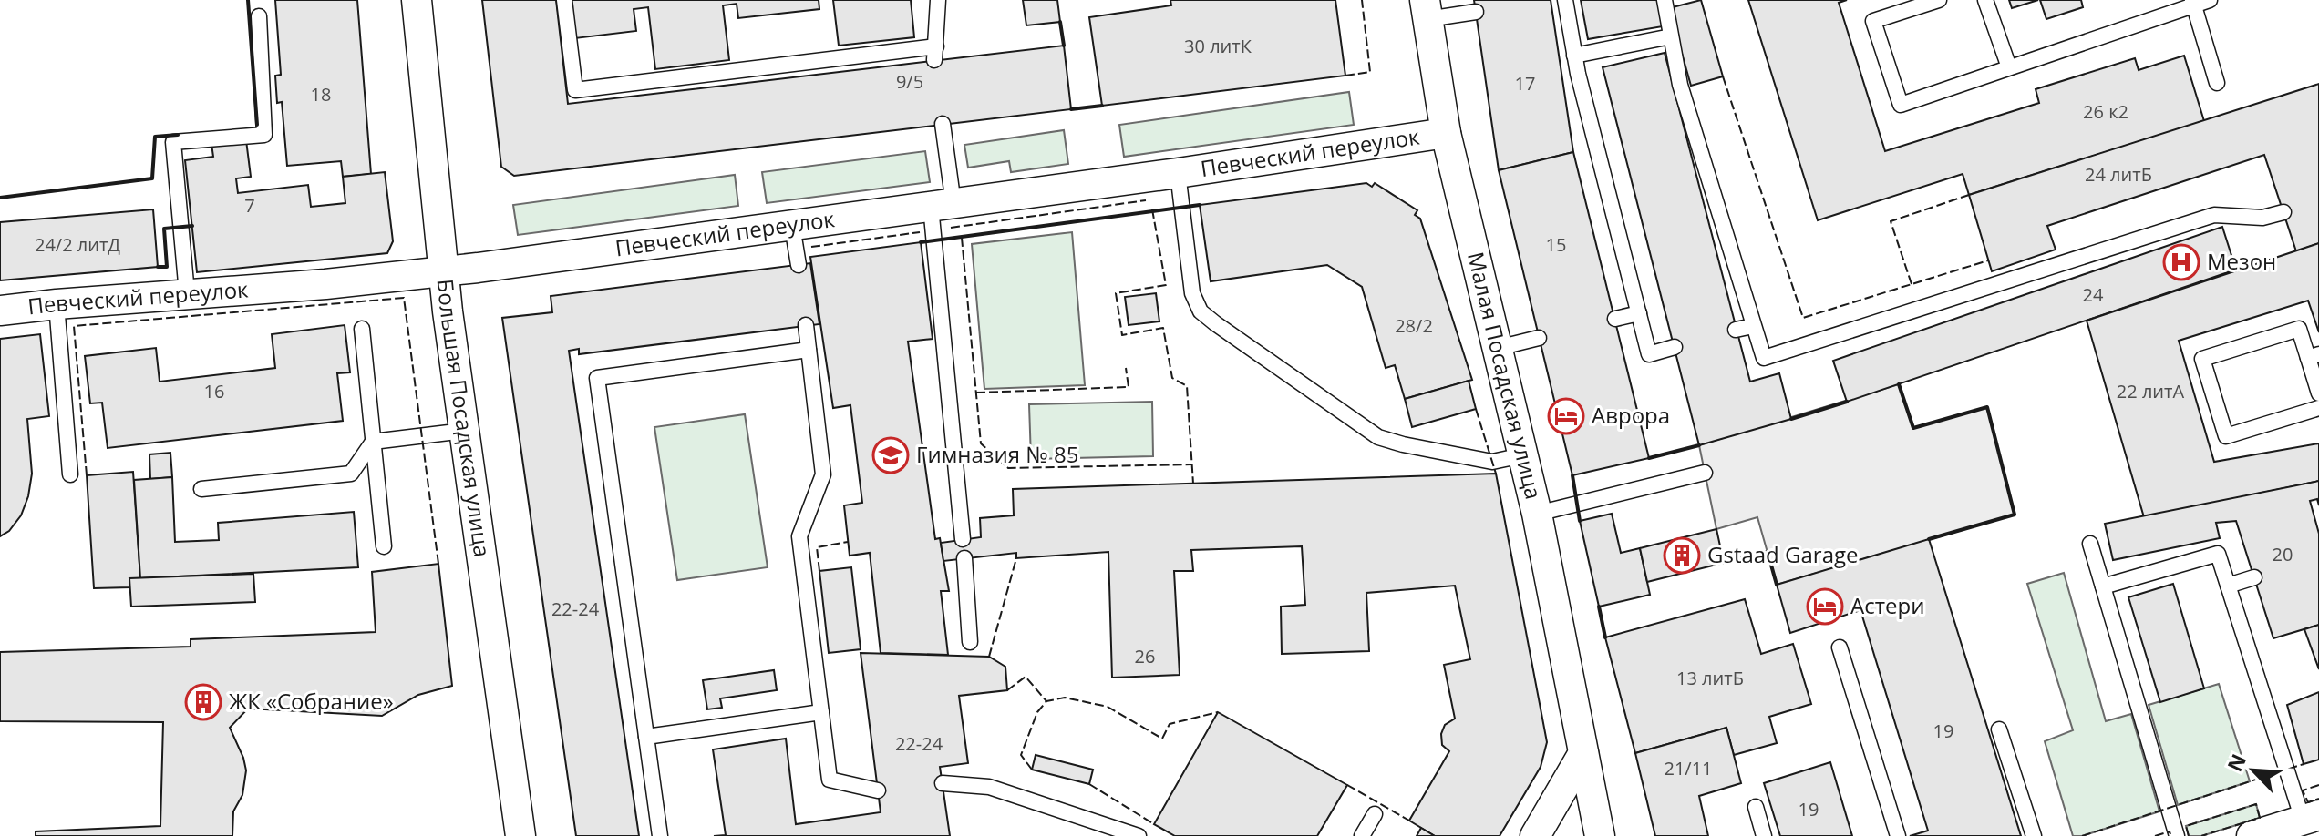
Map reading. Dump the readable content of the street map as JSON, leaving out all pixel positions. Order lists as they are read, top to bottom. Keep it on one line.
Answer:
{"streets":{"street":["Певческий переулок","Малая Посадская улица","Большая Посадская улица"]},"crossings":[["Певческий переулок","Малая Посадская улица"],["Певческий переулок","Большая Посадская улица"]],"places":{"hospital":["Мезон"],"hotel":["Аврора","Астери"],"school or university":["Гимназия № 85"],"building":["Gstaad Garage","ЖК «Собрание»"]},"house_numbers":["30 литК","9/5","17","18","26 к2","24 литБ","7","24/2 литД","15","24","28/2","16","22 литА","20","22-24","26","13 литБ","19","22-24","21/11","19"],"north":"top left"}
